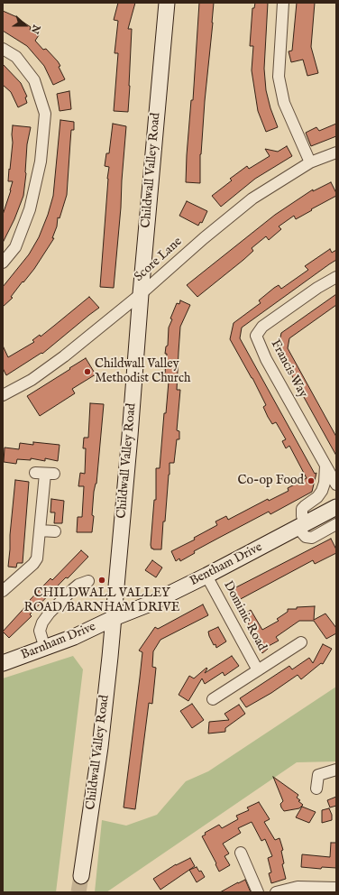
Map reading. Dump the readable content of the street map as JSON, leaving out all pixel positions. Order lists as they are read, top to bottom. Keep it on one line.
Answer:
{"streets":{"main road":["Childwall Valley Road","Bentham Drive","Barnham Drive"],"street":["Score Lane","Francis Way","Dominic Road"]},"crossings":[["Childwall Valley Road","Score Lane"],["Childwall Valley Road","Bentham Drive"],["Childwall Valley Road","Barnham Drive"],["Bentham Drive","Dominic Road"],["Bentham Drive","Barnham Drive"]],"places":["Childwall Valley Methodist Church","Co-op Food","CHILDWALL VALLEY ROAD/BARNHAM DRIVE"],"north":"right"}
